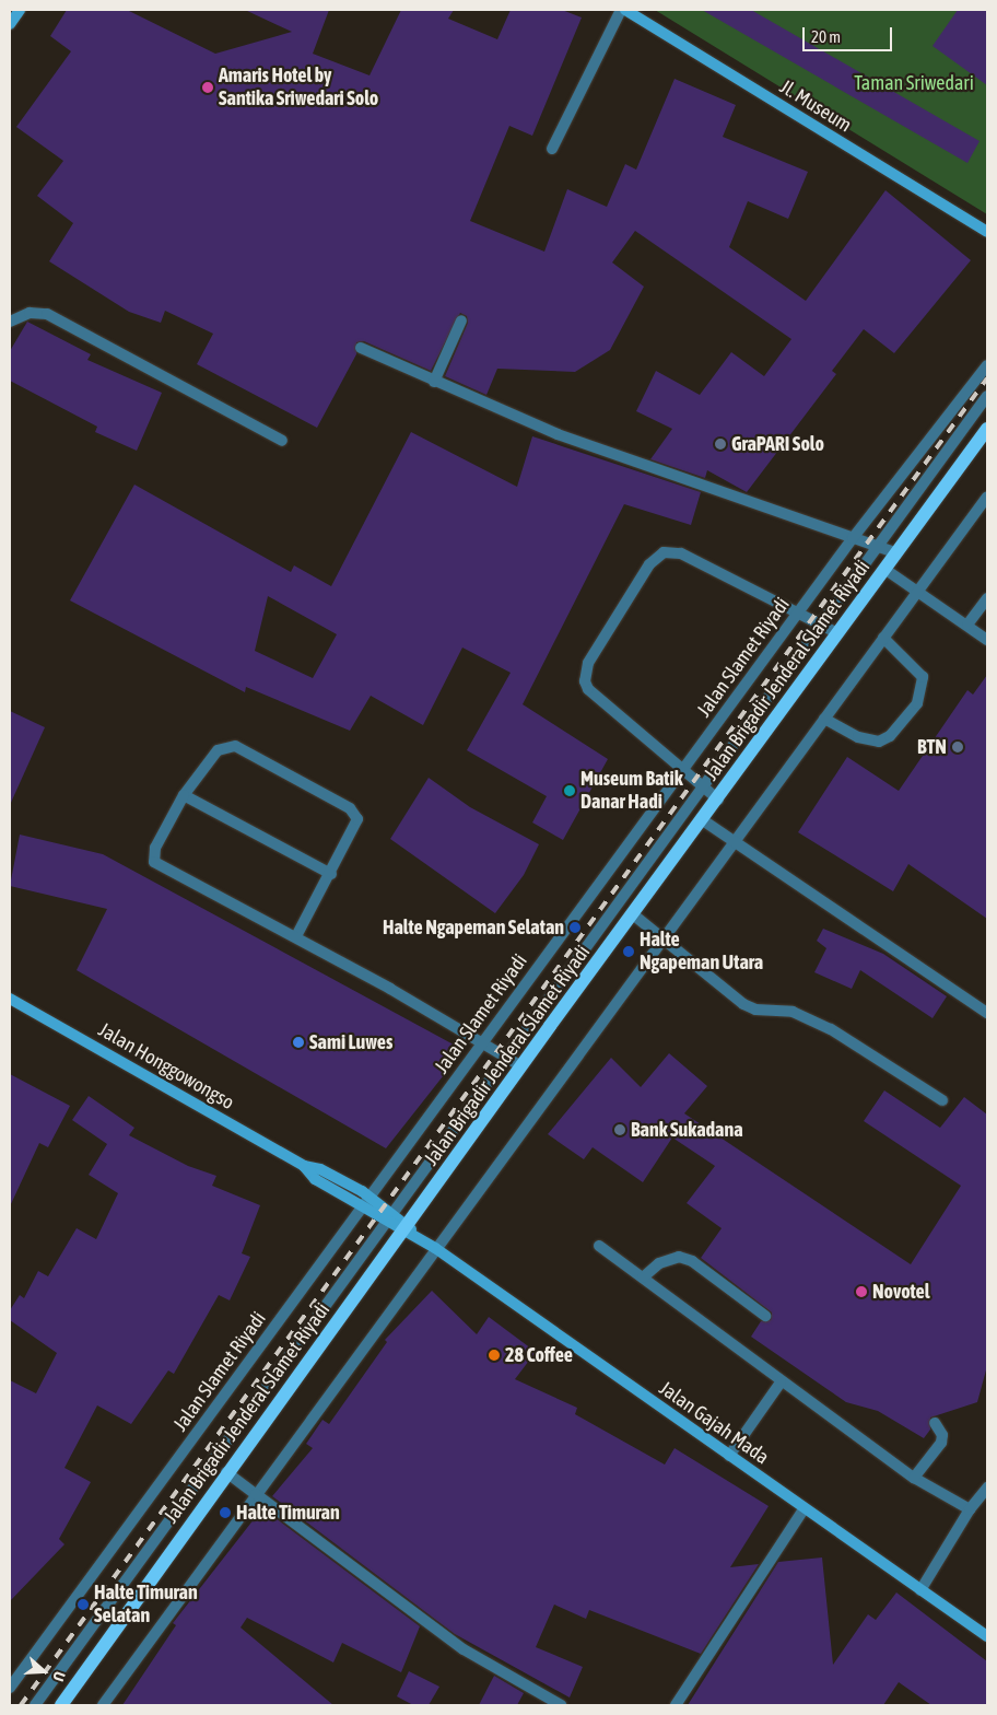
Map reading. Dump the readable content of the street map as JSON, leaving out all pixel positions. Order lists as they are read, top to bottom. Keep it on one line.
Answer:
{"streets":{"main road":["Jl. Museum","Jalan Brigadir Jenderal Slamet Riyadi","Jalan Honggowongso","Jalan Gajah Mada"],"street":["Jalan Slamet Riyadi"]},"crossings":[["Jalan Slamet Riyadi","Jalan Honggowongso"],["Jalan Brigadir Jenderal Slamet Riyadi","Jalan Honggowongso"],["Jalan Brigadir Jenderal Slamet Riyadi","Jalan Gajah Mada"],["Jalan Honggowongso","Jalan Gajah Mada"]],"parks":["Taman Sriwedari"],"places":["Amaris Hotel by Santika Sriwedari Solo","GraPARI Solo","BTN","Museum Batik Danar Hadi","Halte Ngapeman Selatan","Halte Ngapeman Utara","Sami Luwes","Bank Sukadana","Novotel","28 Coffee","Halte Timuran","Halte Timuran Selatan"],"scale_bar":"20 m","north":"right"}
